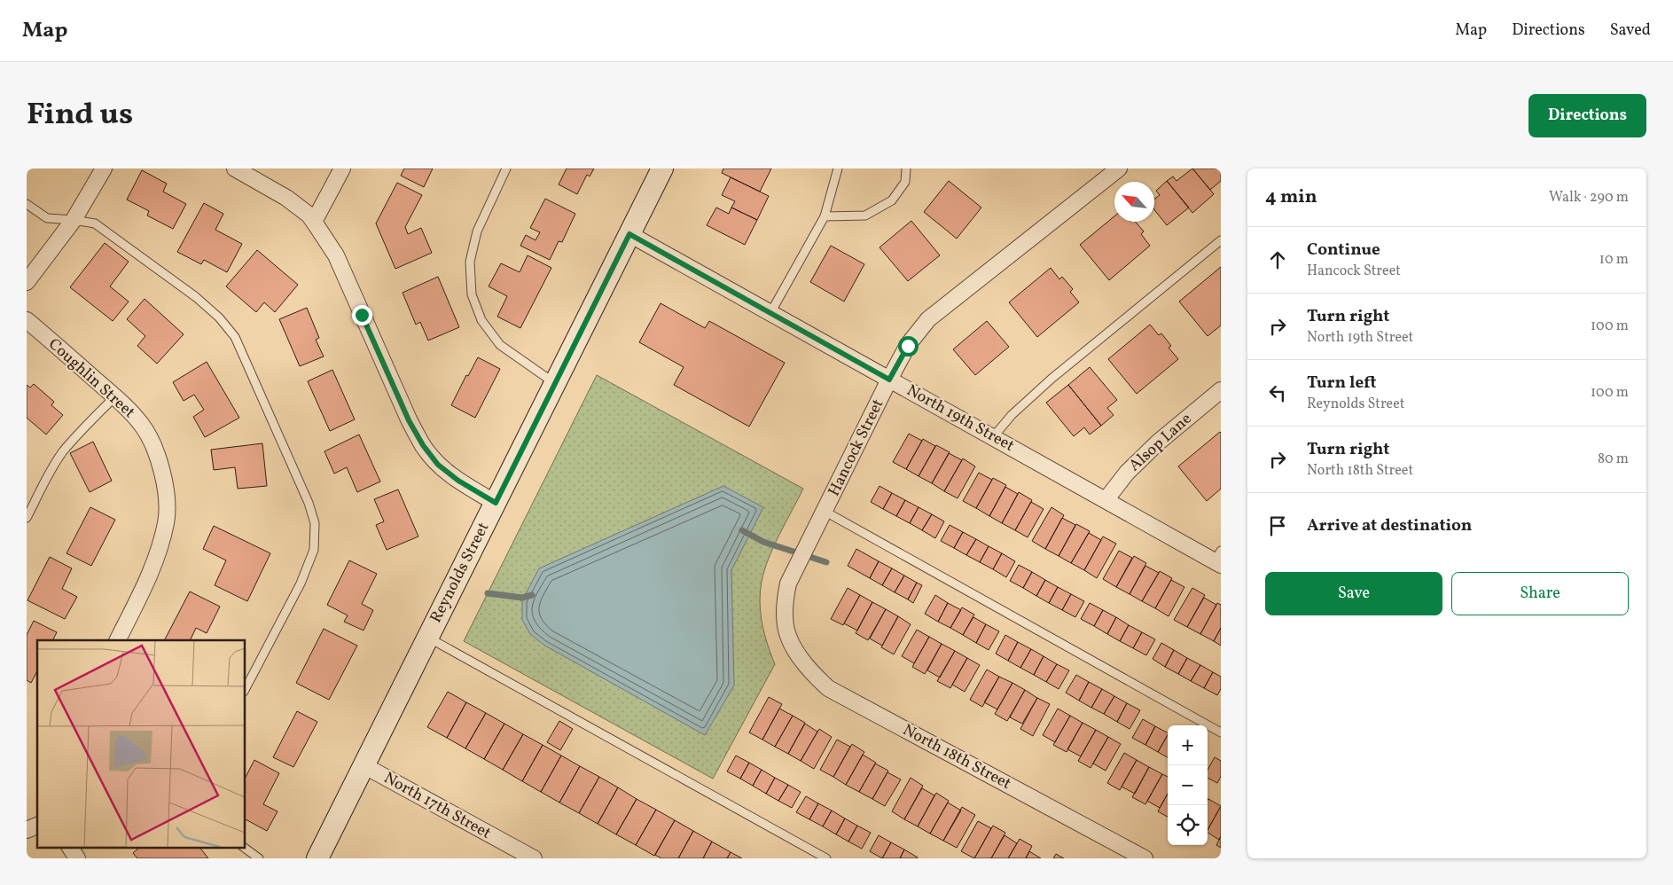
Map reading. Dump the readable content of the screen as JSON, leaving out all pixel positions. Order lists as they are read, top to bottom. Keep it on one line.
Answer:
{"streets":{"main road":["Reynolds Street"],"street":["Coughlin Street","North 19th Street","Alsop Lane","Hancock Street","North 18th Street","North 17th Street"]},"crossings":[["North 19th Street","Alsop Lane"],["North 19th Street","Hancock Street"],["North 19th Street","Reynolds Street"],["Hancock Street","North 18th Street"],["Reynolds Street","North 17th Street"]],"north":"top left","page":{"header":"Map","nav":["Map","Directions","Saved"],"title":"Find us","buttons":["Directions",["Save","Share"]],"heading":["4 min","Walk · 290 m"],"list":[["Continue","Hancock Street","10 m"],["Turn right","North 19th Street","100 m"],["Turn left","Reynolds Street","100 m"],["Turn right","North 18th Street","80 m"],"Arrive at destination"],"map_buttons":["+","−"]}}
